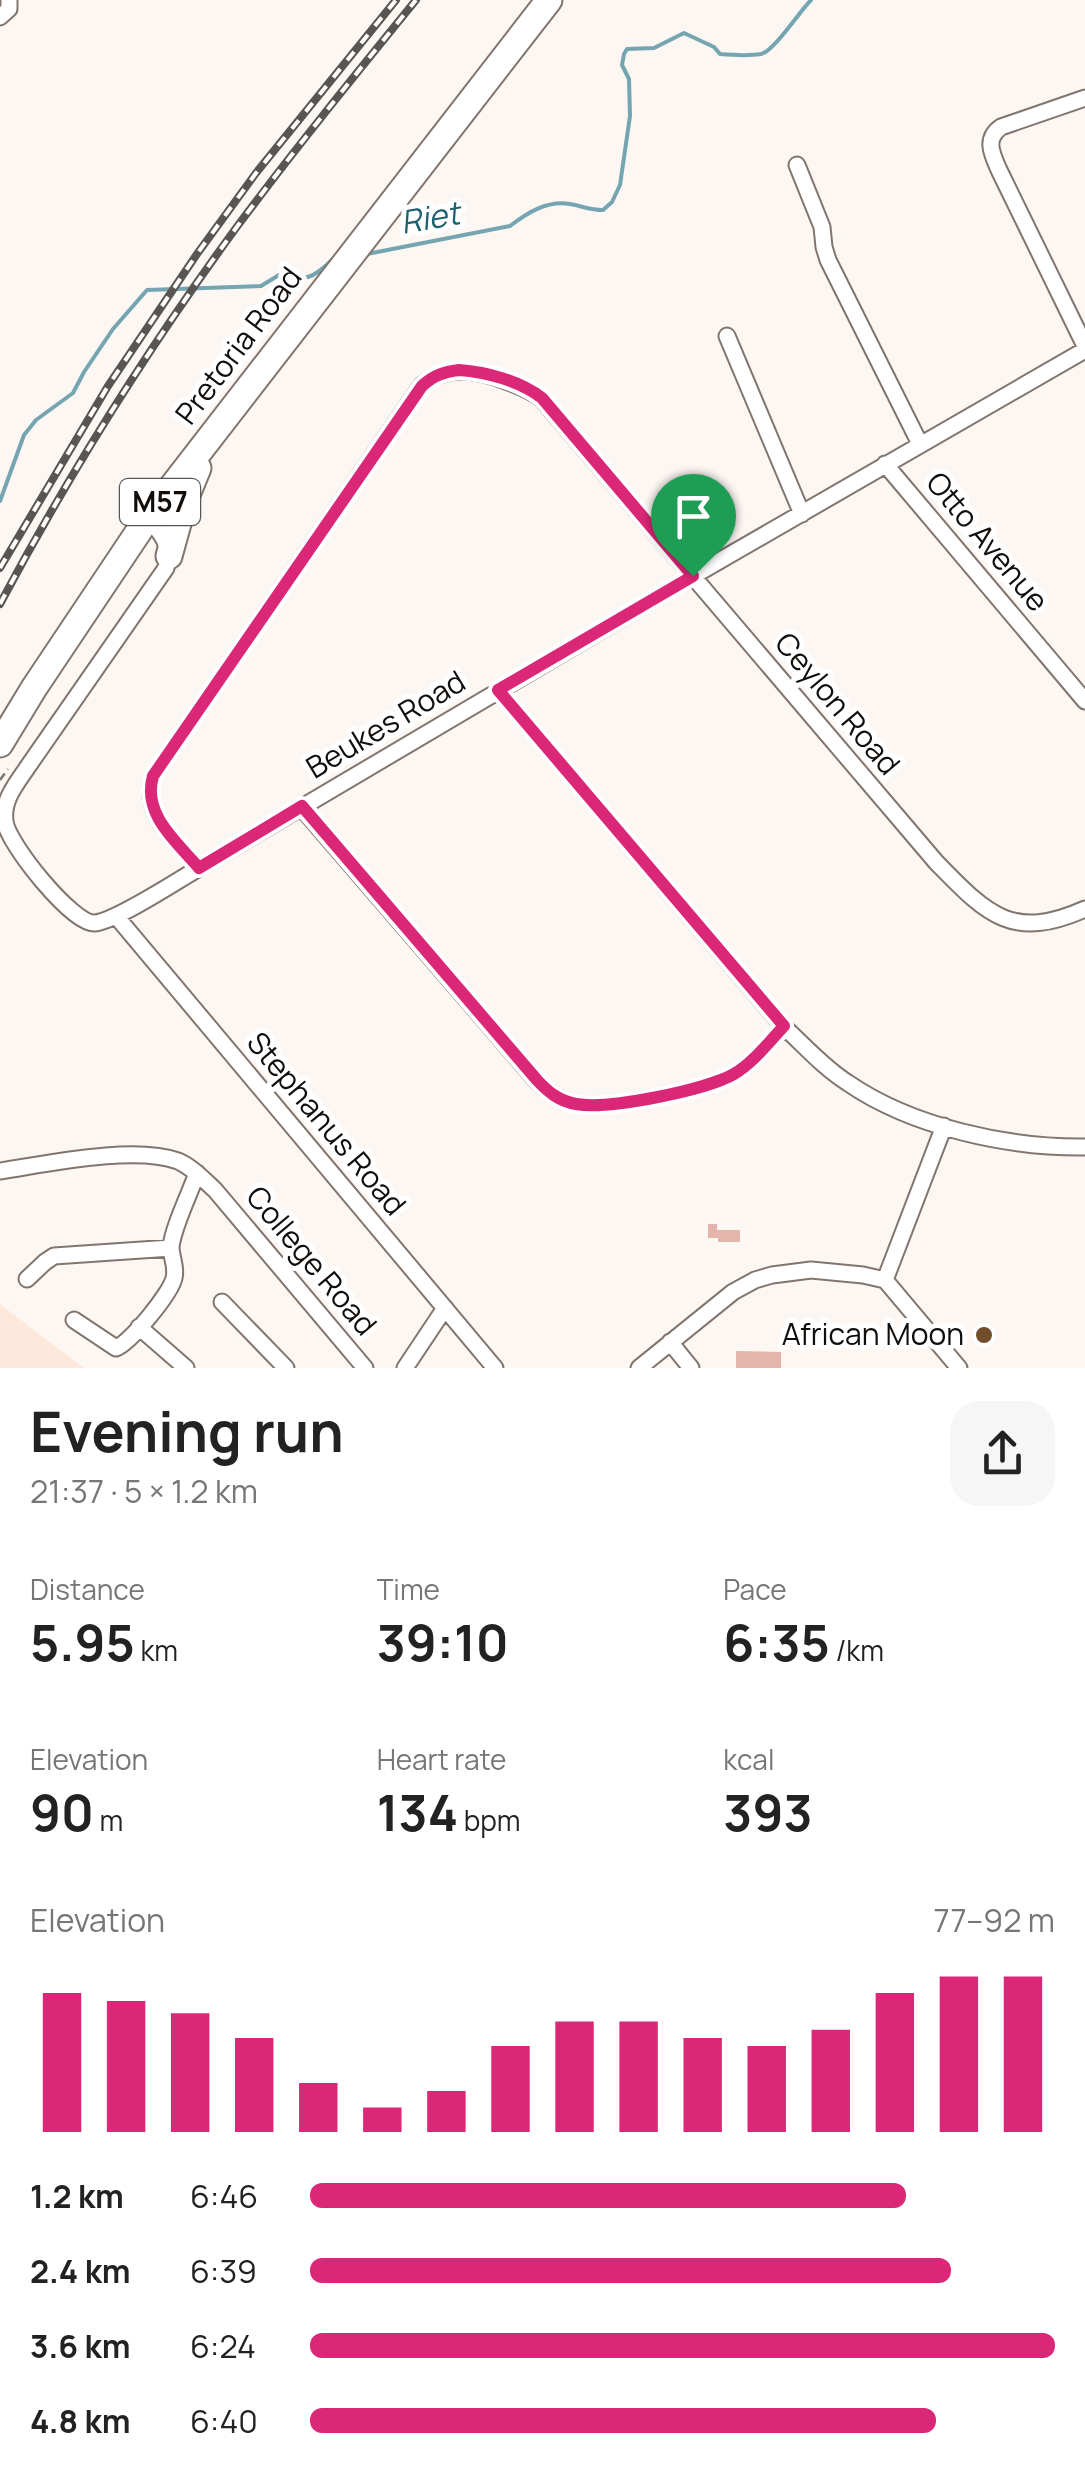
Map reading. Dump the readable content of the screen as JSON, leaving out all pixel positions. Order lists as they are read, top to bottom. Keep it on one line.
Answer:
{"streets":{"main road":["Pretoria Road","M57"],"street":["Otto Avenue","Ceylon Road","Beukes Road","Stephanus Road","College Road"]},"crossings":[["Otto Avenue","Beukes Road"],["Ceylon Road","Beukes Road"],["Beukes Road","Stephanus Road"],["Stephanus Road","College Road"]],"water":["Riet"],"places":["African Moon"],"page":{"heading":["Evening run","21:37 · 5 × 1.2 km"],"stats":[["Distance","5.95 km"],["Time","39:10"],["Pace","6:35 /km"],["Elevation","90 m"],["Heart rate","134 bpm"],["kcal","393"]],"chart":["Elevation","77–92 m"],"list":[{"name":"1.2 km","note":"6:46"},{"name":"2.4 km","note":"6:39"},{"name":"3.6 km","note":"6:24"},{"name":"4.8 km","note":"6:40"}]}}
